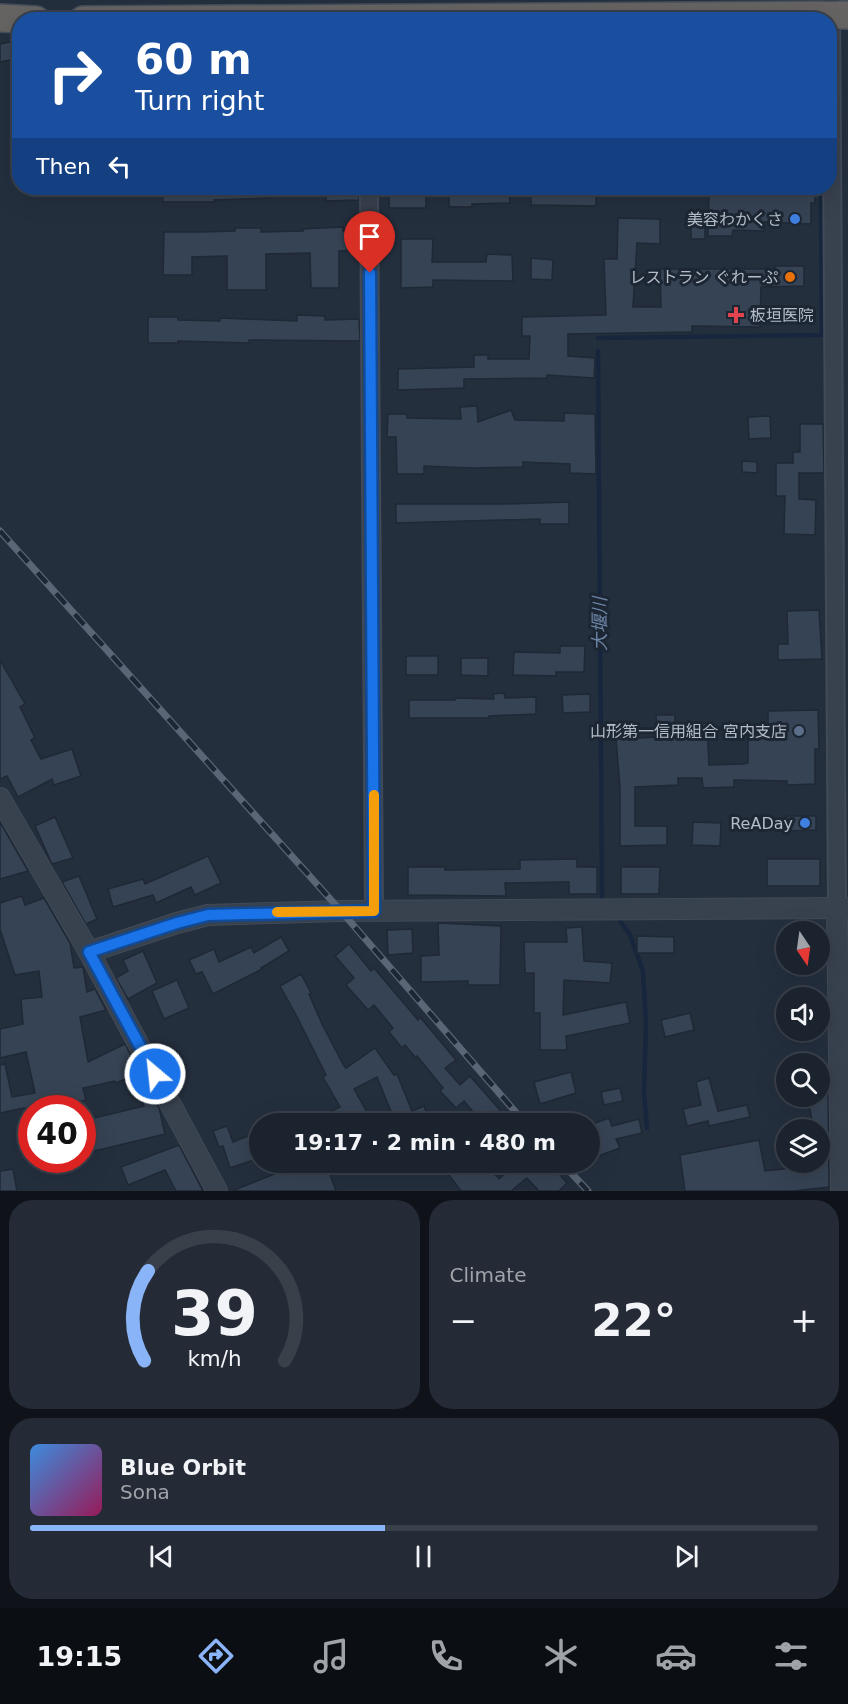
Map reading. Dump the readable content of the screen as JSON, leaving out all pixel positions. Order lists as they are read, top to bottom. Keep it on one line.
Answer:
{"water":["大堰川"],"places":{"other":["美容わかくさ","レストラン ぐれーぷ","山形第一信用組合 宮内支店","ReADay"],"health":["板垣医院"]},"north":"bottom","page":{"turn":["60 m","Turn right"],"then":"Then","limit":"40","trip":"19:17 · 2 min · 480 m","tile":"Climate","heat":["−","22°","+"],"song":["Blue Orbit","Sona"],"tabs":"19:15","gauge":["39","km/h"]}}
